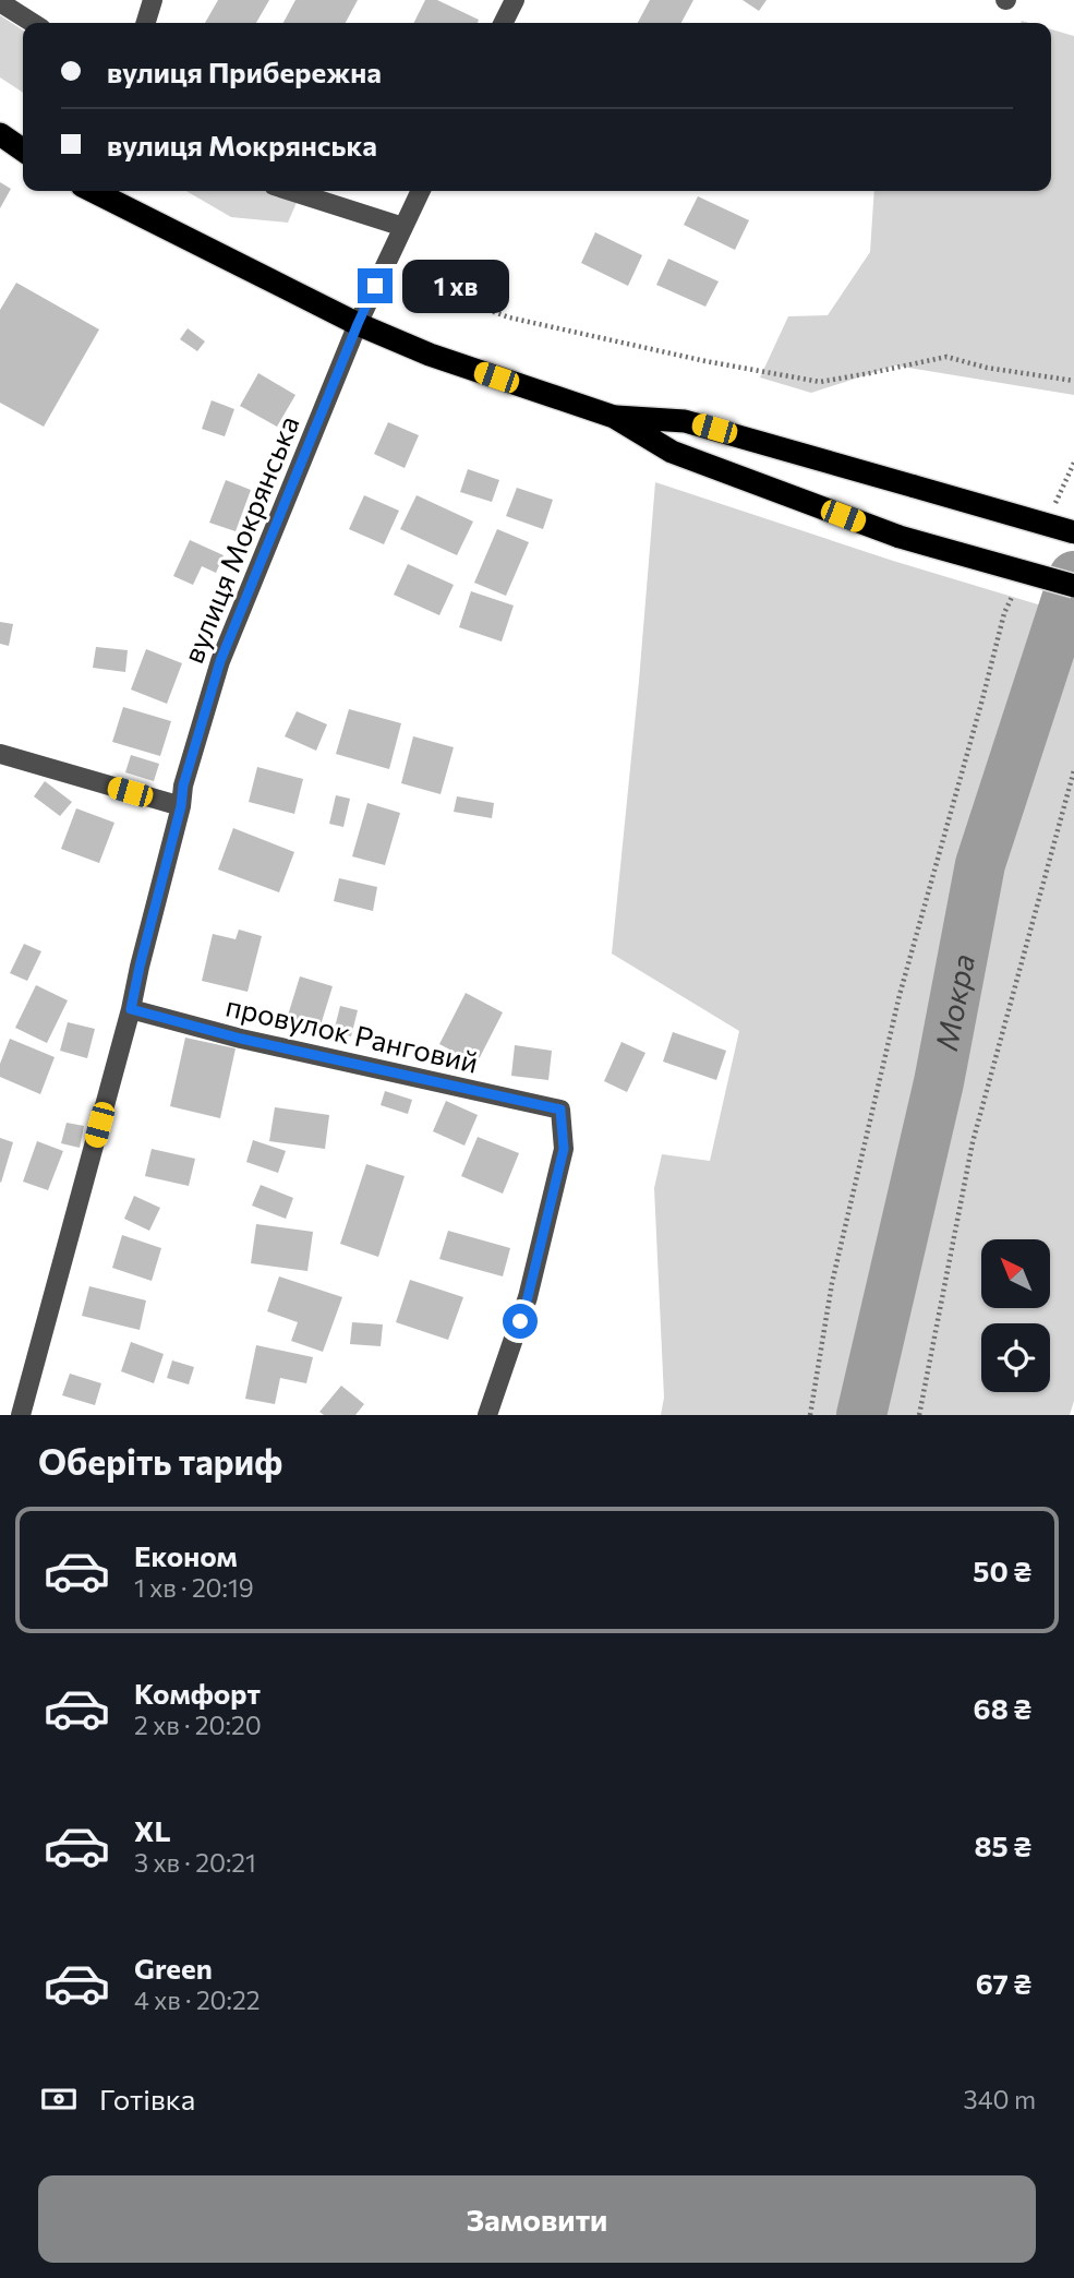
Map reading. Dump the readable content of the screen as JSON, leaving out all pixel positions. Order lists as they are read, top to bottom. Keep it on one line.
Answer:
{"streets":{"street":["вулиця Мокрянська","провулок Ранговий"]},"crossings":[["вулиця Мокрянська","провулок Ранговий"]],"water":["Мокра"],"north":"top left","page":{"banner":["вулиця Прибережна","вулиця Мокрянська"],"bubble":"1 хв","heading":"Оберіть тариф","list":[{"name":"Економ","note":"1 хв · 20:19","value":"50 ₴"},{"name":"Комфорт","note":"2 хв · 20:20","value":"68 ₴"},{"name":"XL","note":"3 хв · 20:21","value":"85 ₴"},{"name":"Green","note":"4 хв · 20:22","value":"67 ₴"}],"pay":["Готівка","340 m"],"buttons":"Замовити"}}
